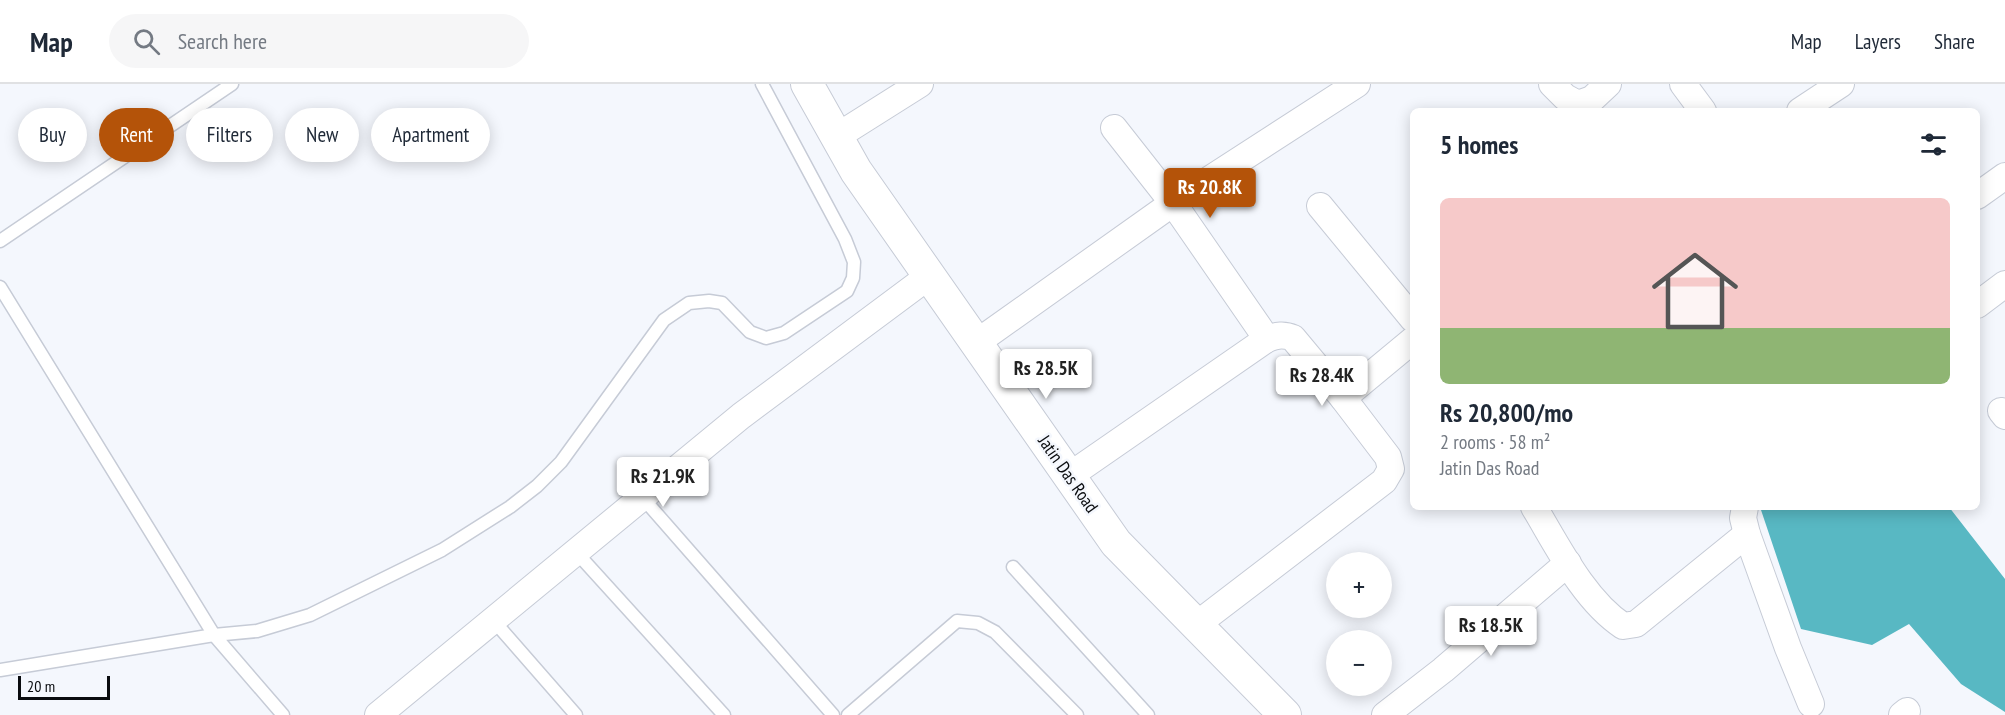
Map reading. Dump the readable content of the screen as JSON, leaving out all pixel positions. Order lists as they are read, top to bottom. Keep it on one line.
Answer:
{"streets":{"street":["Jatin Das Road"]},"scale_bar":"20 m","page":{"header":"Map","search":"Search here","nav":["Map","Layers","Share"],"chip":["Buy","Rent","Filters","New","Apartment"],"heading":"5 homes","price":["Rs 20.8K","Rs 28.5K","Rs 28.4K","Rs 21.9K","Rs 18.5K"],"list":[{"name":"Rs 20,800/mo","note":"2 rooms · 58 m² · Jatin Das Road"}],"map_buttons":["+","−"],"scale":"20 m"}}
